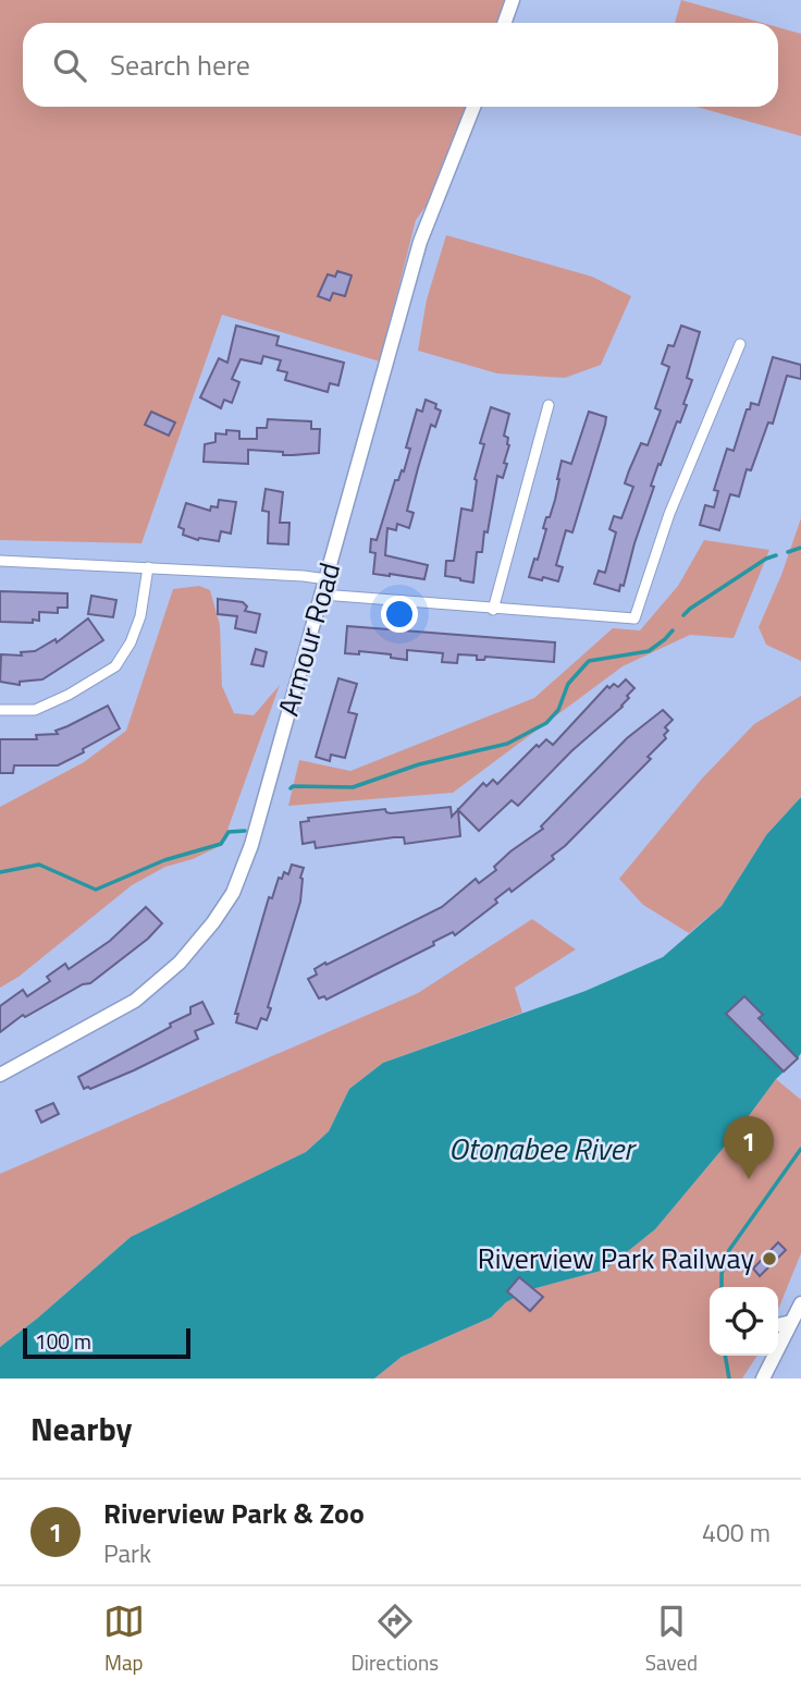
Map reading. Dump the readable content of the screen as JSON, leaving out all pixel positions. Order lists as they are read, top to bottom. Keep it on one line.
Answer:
{"streets":{"main road":["Armour Road"]},"water":["Otonabee River"],"places":["Riverview Park Railway"],"scale_bar":"100 m","page":{"search":"Search here","pins":"1","scale":"100 m","heading":"Nearby","list":[{"mark":"1","name":"Riverview Park & Zoo","note":"Park","value":"400 m"}],"nav":["Map","Directions","Saved"]}}
